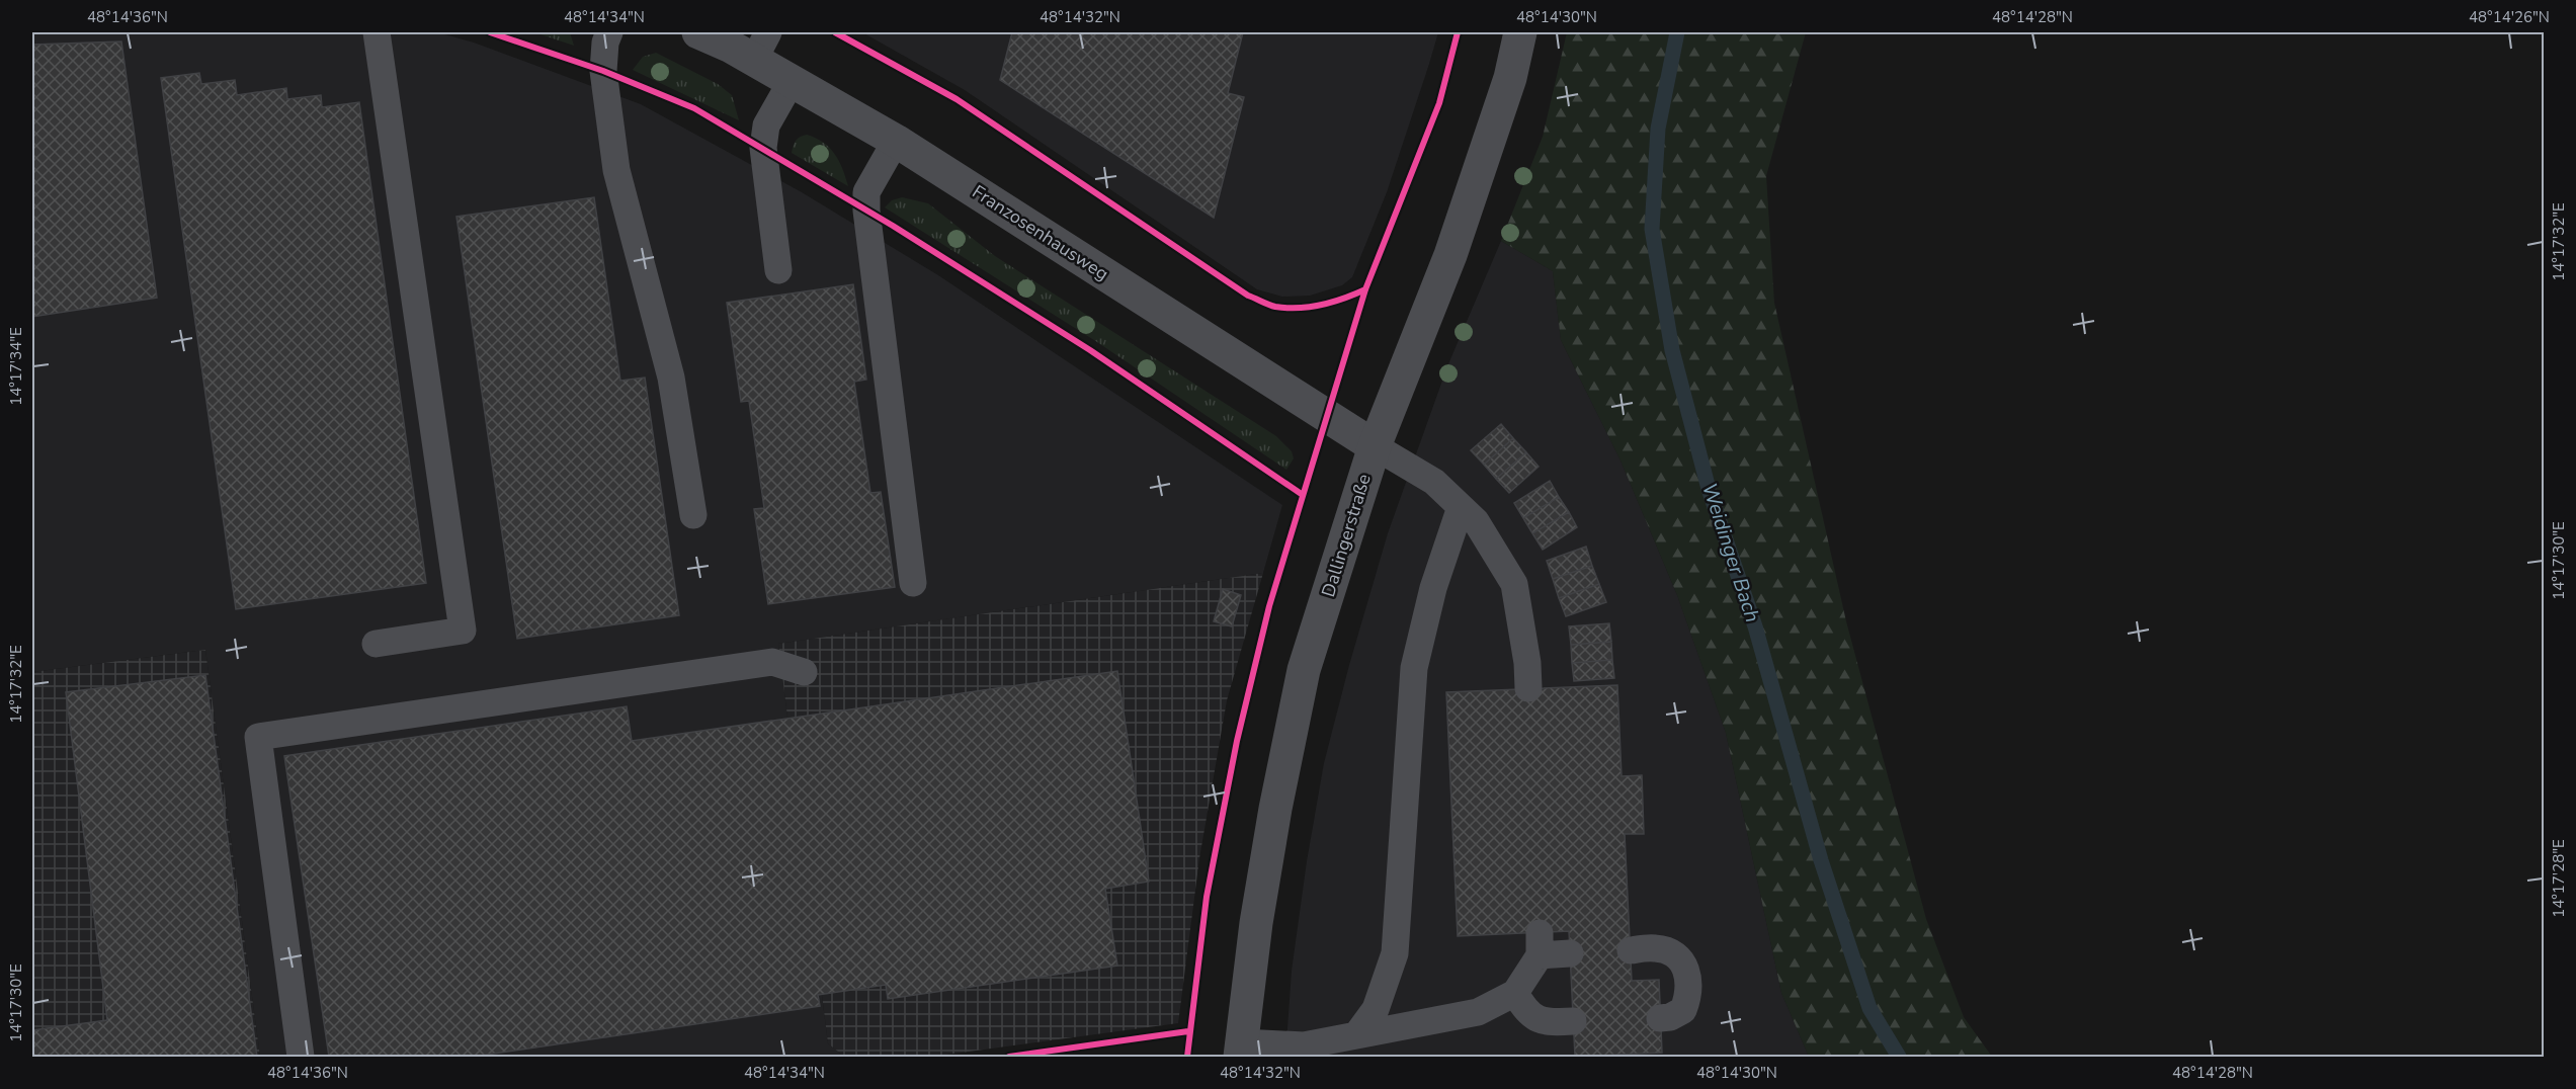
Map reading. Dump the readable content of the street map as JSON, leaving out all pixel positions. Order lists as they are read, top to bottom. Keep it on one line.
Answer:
{"streets":{"street":["Franzosenhausweg","Dallingerstraße"]},"crossings":[["Franzosenhausweg","Dallingerstraße"]],"water":["Weidinger Bach"],"coordinates":["48°14'36\"N","48°14'34\"N","48°14'32\"N","48°14'30\"N","48°14'28\"N","48°14'26\"N","14°17'32\"E","14°17'34\"E","14°17'30\"E","14°17'28\"E"]}
